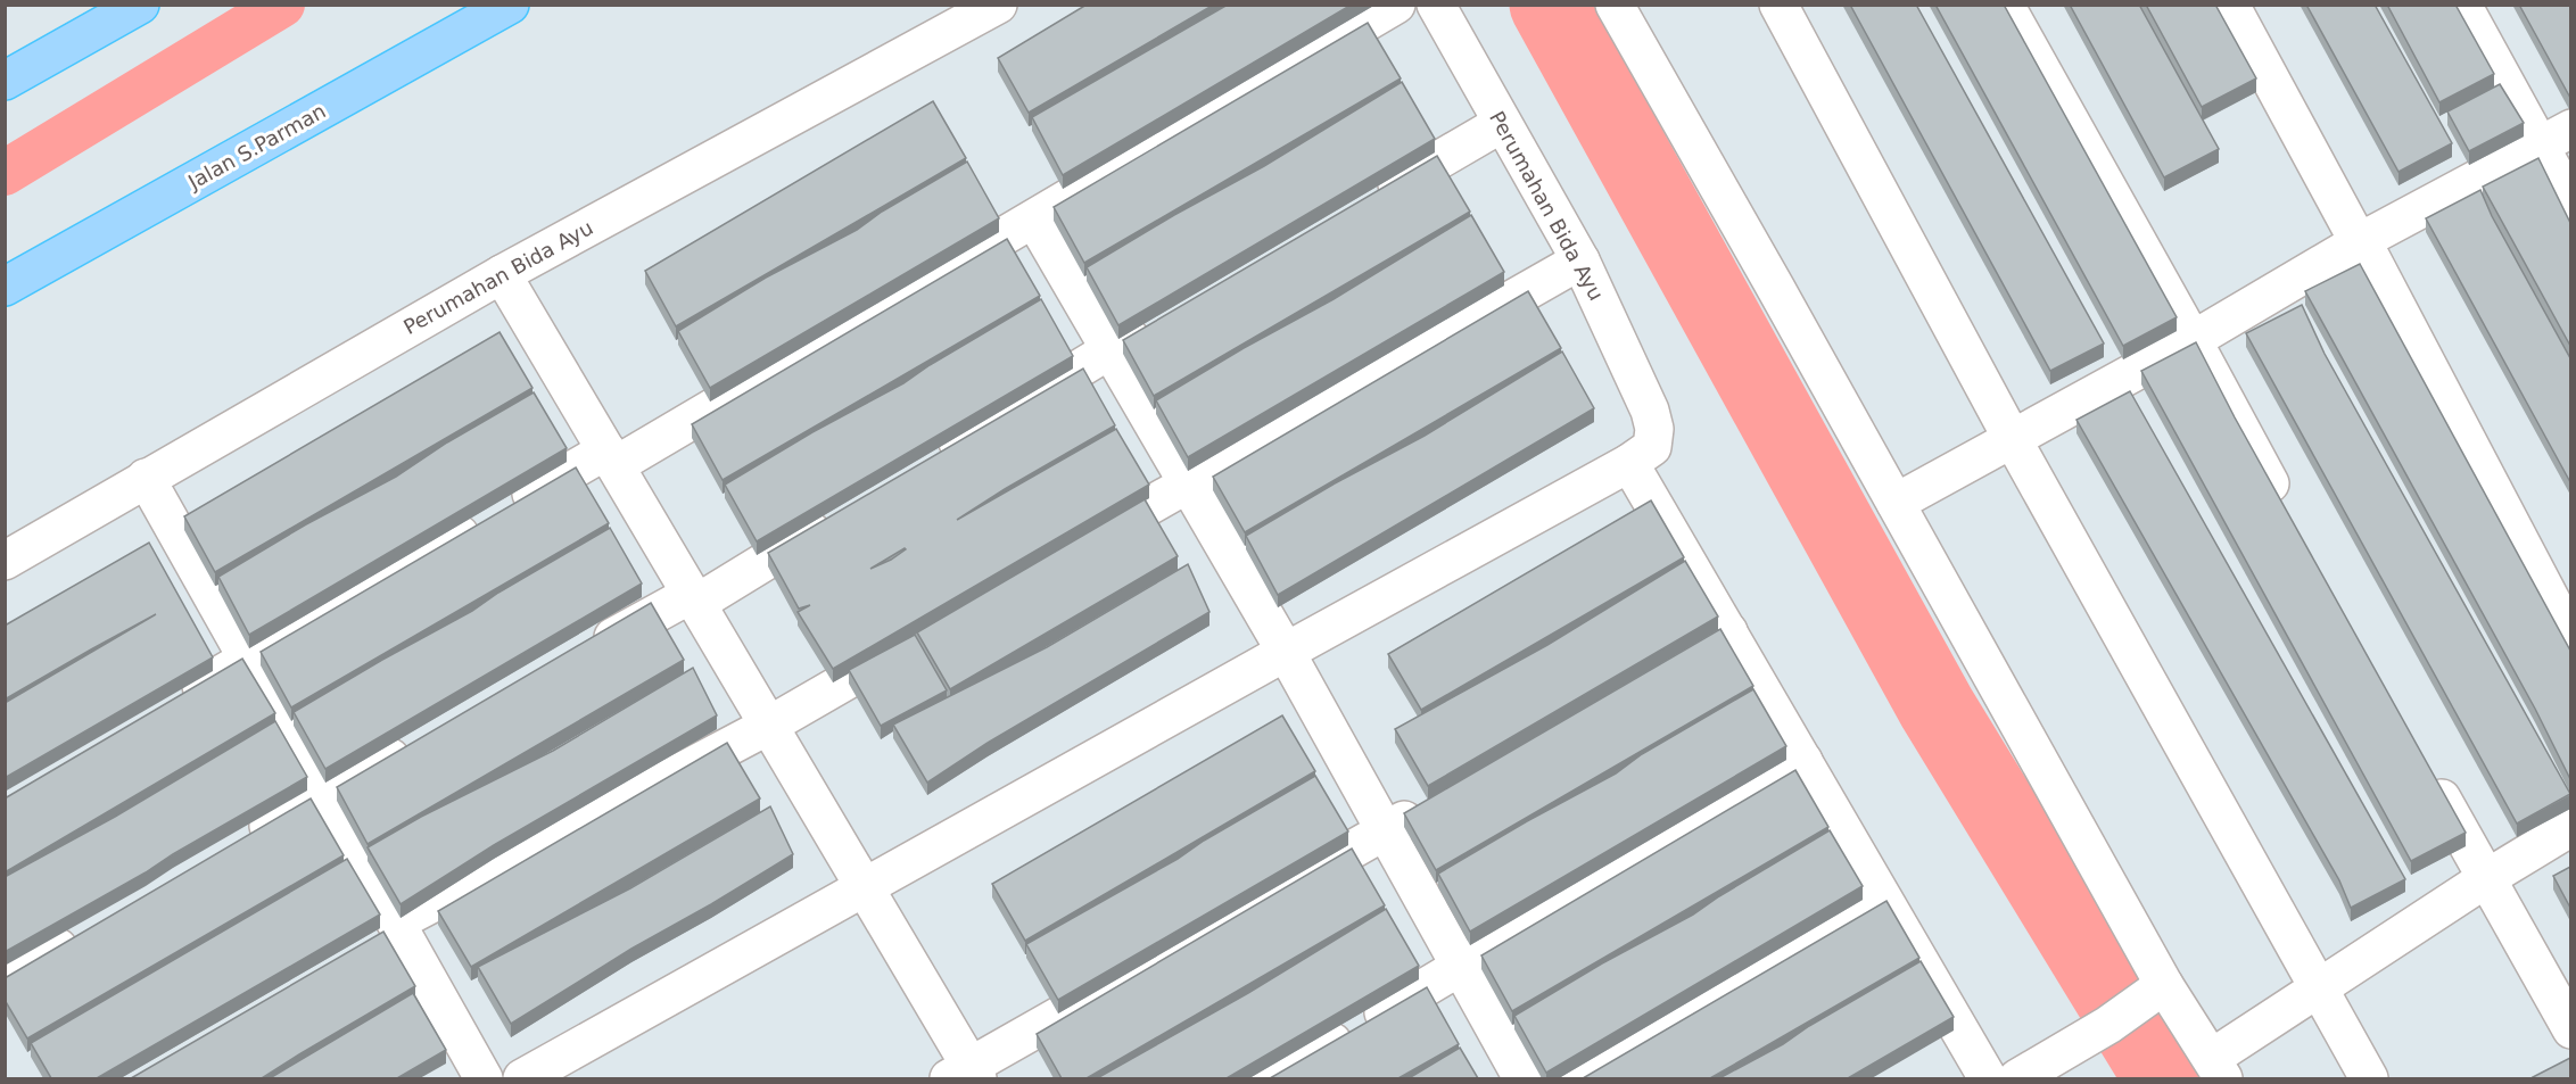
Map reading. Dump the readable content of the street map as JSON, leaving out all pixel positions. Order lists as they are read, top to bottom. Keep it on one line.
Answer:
{"streets":{"main road":["Jalan S.Parman"],"street":["Perumahan Bida Ayu"]}}
